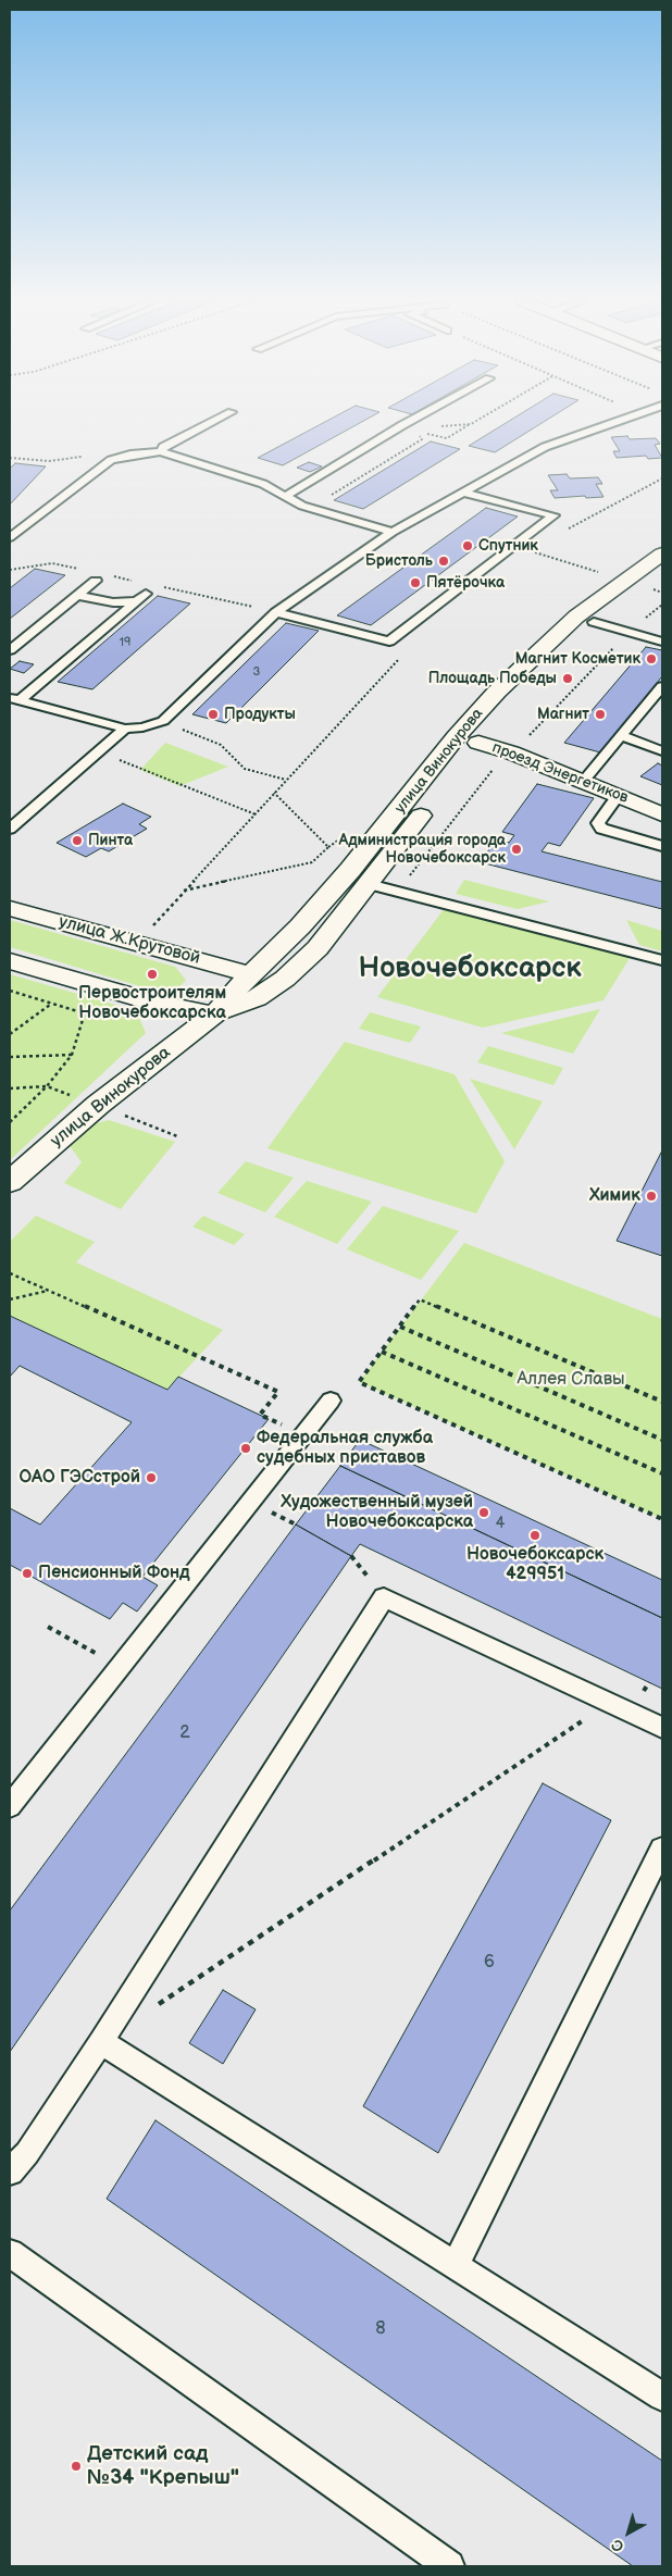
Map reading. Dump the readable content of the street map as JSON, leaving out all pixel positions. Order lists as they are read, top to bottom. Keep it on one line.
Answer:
{"streets":{"main road":["улица Винокурова","проезд Энергетиков","улица Ж.Крутовой"]},"crossings":[["улица Винокурова","проезд Энергетиков"],["улица Винокурова","улица Ж.Крутовой"]],"districts":["Новочебоксарск"],"parks":["Аллея Славы"],"places":["Спутник","Бристоль","Пятёрочка","Магнит Косметик","Площадь Победы","Продукты","Магнит","Пинта","Администрация города Новочебоксарск","Первостроителям Новочебоксарска","Химик","Федеральная служба судебных приставов","ОАО ГЭСстрой","Художественный музей Новочебоксарска","Новочебоксарск 429951","Пенсионный Фонд","Детский сад №34 \"Крепыш\""],"house_numbers":["19","3","4","2","6","8"],"north":"bottom left"}
